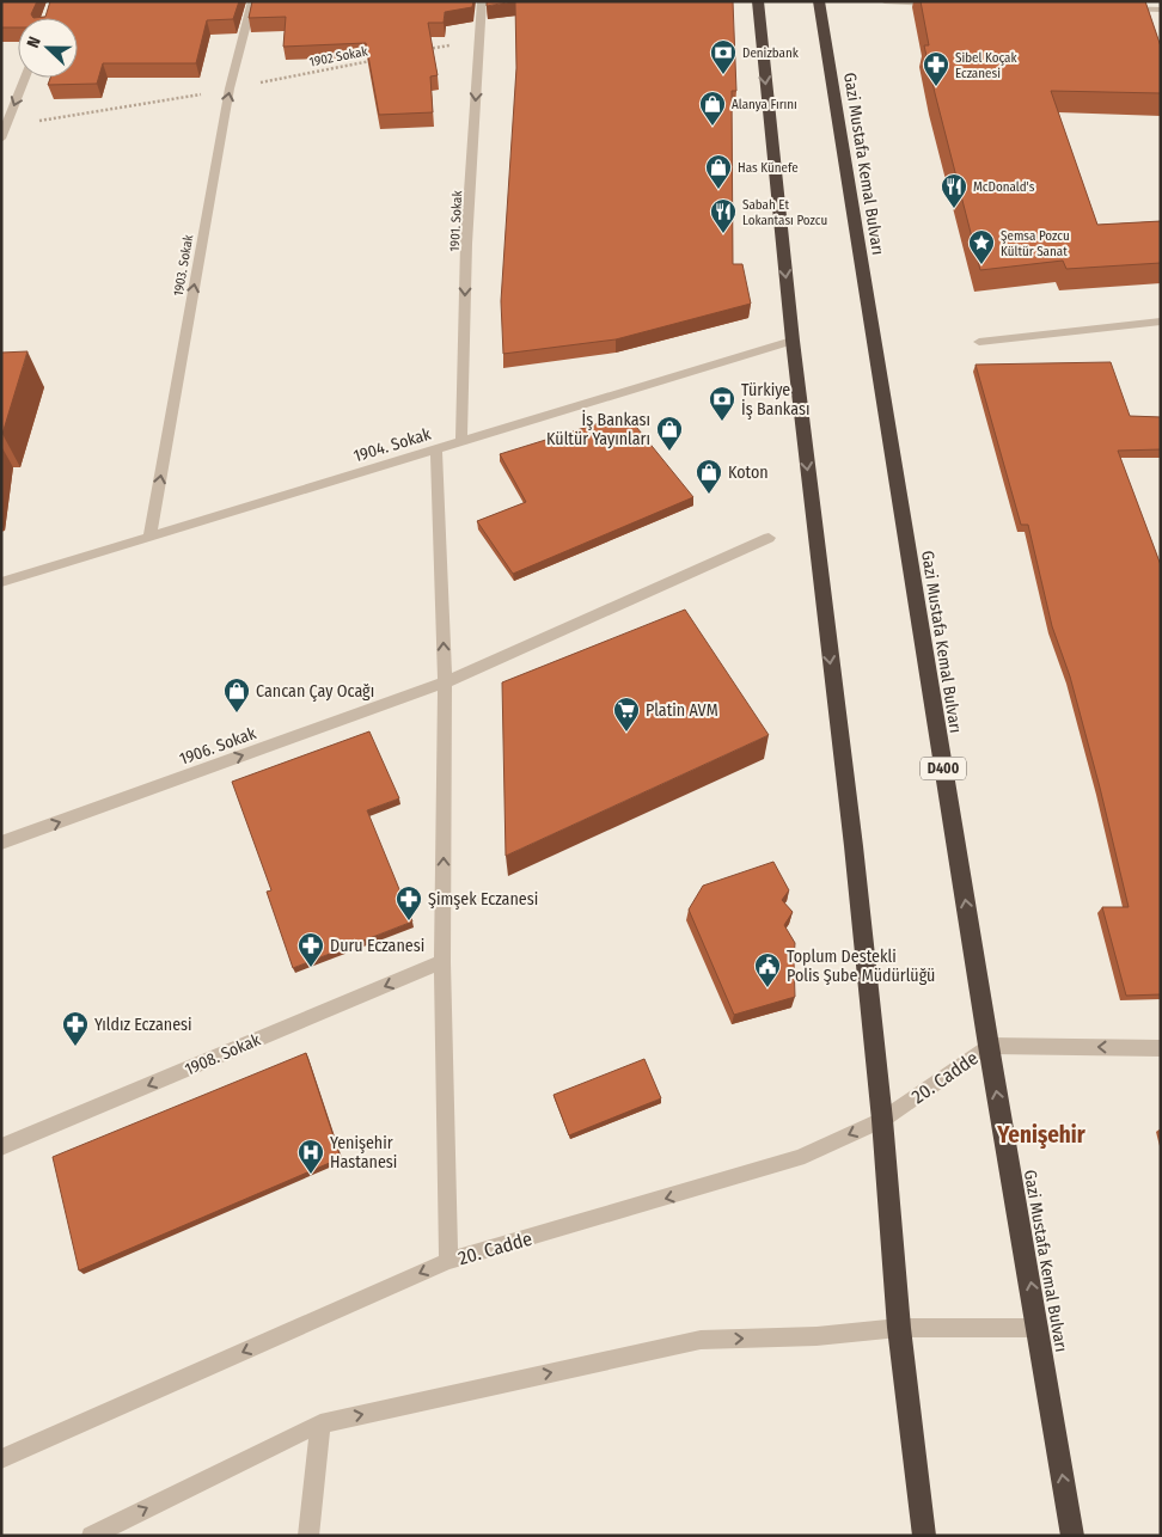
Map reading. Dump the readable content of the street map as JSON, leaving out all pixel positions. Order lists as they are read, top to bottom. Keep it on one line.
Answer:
{"streets":{"highway":["Gazi Mustafa Kemal Bulvarı","D400"],"street":["1901. Sokak","1903. Sokak","1904. Sokak","1906. Sokak","1908. Sokak","20. Cadde"],"path":["1902 Sokak"]},"crossings":[["1902 Sokak","1903. Sokak"],["Gazi Mustafa Kemal Bulvarı","20. Cadde"],["1901. Sokak","1904. Sokak"],["1903. Sokak","1904. Sokak"]],"one_way":["1901. Sokak","1903. Sokak","1906. Sokak","1908. Sokak"],"districts":["Yenişehir"],"places":{"bank":["Denizbank","Türkiye İş Bankası"],"pharmacy":["Sibel Koçak Eczanesi","Şimşek Eczanesi","Duru Eczanesi","Yıldız Eczanesi"],"shop":["Alanya Fırını","Has Künefe","İş Bankası Kültür Yayınları","Koton","Cancan Çay Ocağı"],"restaurant":["McDonald's","Sabah Et Lokantası Pozcu"],"place":["Şemsa Pozcu Kültür Sanat"],"supermarket":["Platin AVM"],"public building":["Toplum Destekli Polis Şube Müdürlüğü"],"hospital":["Yenişehir Hastanesi"]},"north":"left"}
